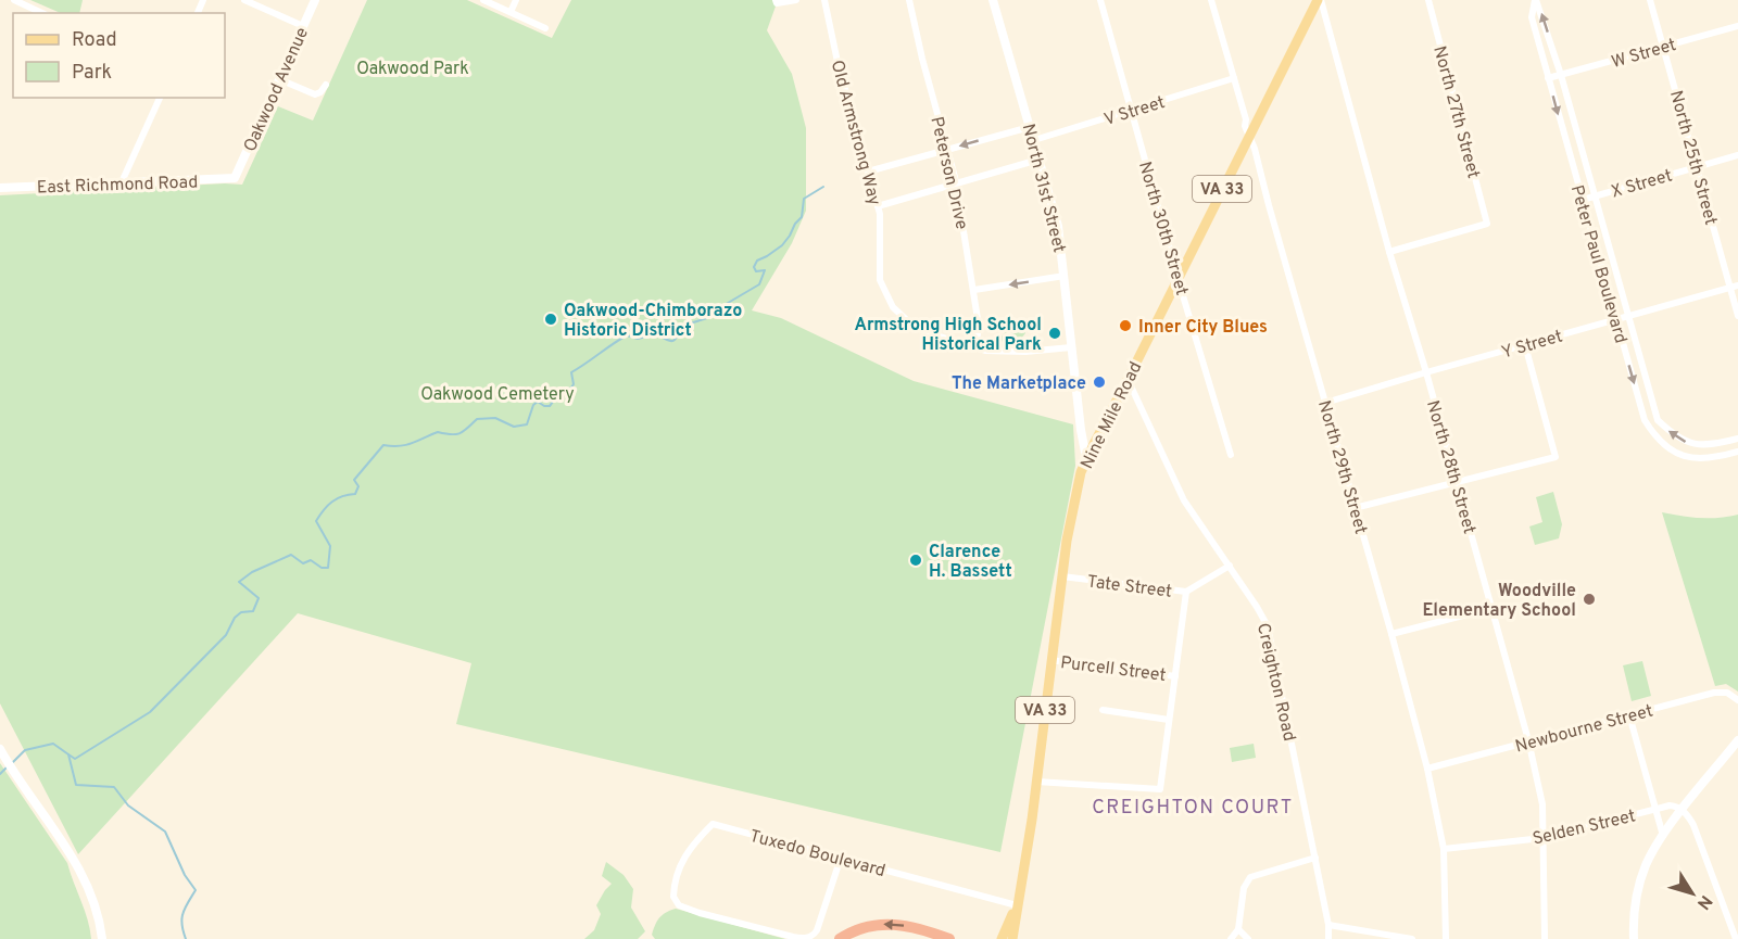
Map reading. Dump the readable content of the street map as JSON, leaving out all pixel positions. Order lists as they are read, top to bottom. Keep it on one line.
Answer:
{"streets":{"main road":["VA 33","Nine Mile Road"],"street":["W Street","Oakwood Avenue","V Street","North 27th Street","Old Armstrong Way","North 25th Street","Peterson Drive","X Street","East Richmond Road","North 31st Street","North 30th Street","Peter Paul Boulevard","Y Street","North 29th Street","North 28th Street","Tate Street","Purcell Street","Creighton Road","Newbourne Street","Selden Street","Tuxedo Boulevard"]},"crossings":[["W Street","North 25th Street"],["W Street","Peter Paul Boulevard"],["Oakwood Avenue","East Richmond Road"],["V Street","North 31st Street"],["V Street","North 30th Street"],["V Street","North 29th Street"],["North 27th Street","North 28th Street"],["Old Armstrong Way","Peterson Drive"],["Old Armstrong Way","North 31st Street"],["North 25th Street","X Street"],["North 25th Street","Y Street"],["X Street","Peter Paul Boulevard"],["North 31st Street","Nine Mile Road"],["North 30th Street","Nine Mile Road"],["Peter Paul Boulevard","Y Street"],["Y Street","North 29th Street"],["Y Street","North 28th Street"],["Nine Mile Road","North 29th Street"],["Nine Mile Road","North 28th Street"],["Nine Mile Road","Tate Street"],["Nine Mile Road","Purcell Street"],["Nine Mile Road","Creighton Road"],["Nine Mile Road","Tuxedo Boulevard"],["North 29th Street","Newbourne Street"],["North 29th Street","Selden Street"],["North 28th Street","Newbourne Street"],["North 28th Street","Selden Street"],["Tate Street","Creighton Road"]],"districts":["CREIGHTON COURT"],"parks":["Oakwood Park","Oakwood Cemetery"],"places":["Oakwood-Chimborazo Historic District","Inner City Blues","Armstrong High School Historical Park","The Marketplace","Clarence H. Bassett","Woodville Elementary School"],"legend":["Road","Park"],"north":"bottom right"}
